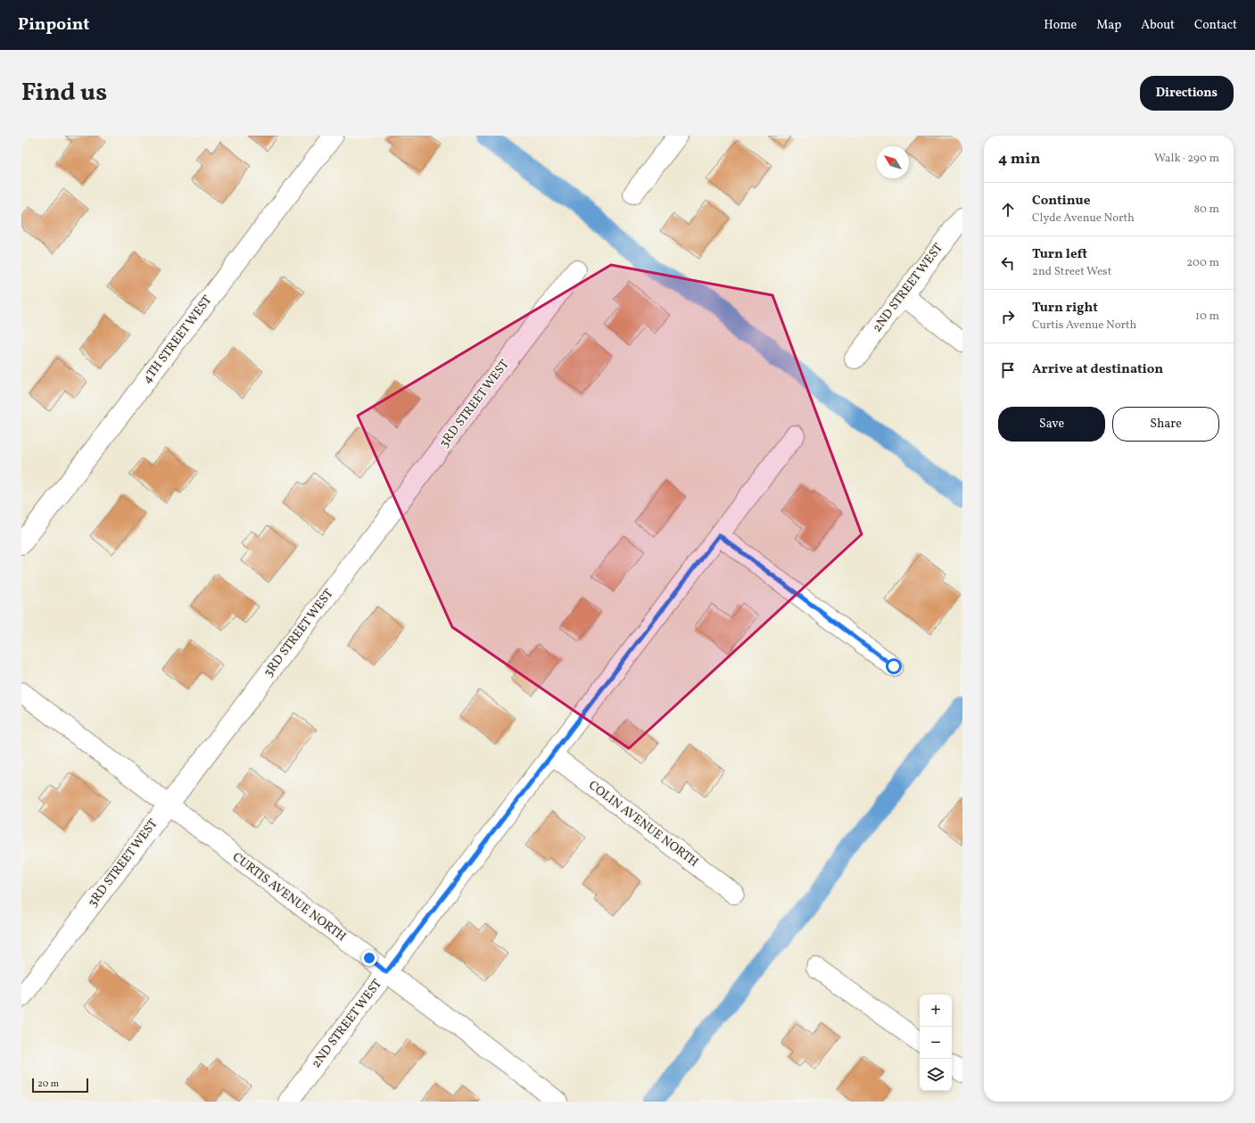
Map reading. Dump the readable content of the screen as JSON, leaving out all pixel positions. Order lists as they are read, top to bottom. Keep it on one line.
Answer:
{"streets":{"street":["2ND STREET WEST","4TH STREET WEST","3RD STREET WEST","COLIN AVENUE NORTH","CURTIS AVENUE NORTH"]},"crossings":[["2ND STREET WEST","COLIN AVENUE NORTH"],["2ND STREET WEST","CURTIS AVENUE NORTH"],["3RD STREET WEST","CURTIS AVENUE NORTH"]],"scale_bar":"20 m","north":"top left","page":{"header":"Pinpoint","nav":["Home","Map","About","Contact"],"title":"Find us","buttons":["Directions",["Save","Share"]],"heading":["4 min","Walk · 290 m"],"list":[["Continue","Clyde Avenue North","80 m"],["Turn left","2nd Street West","200 m"],["Turn right","Curtis Avenue North","10 m"],"Arrive at destination"],"map_buttons":["+","−"],"scale":"20 m"}}
